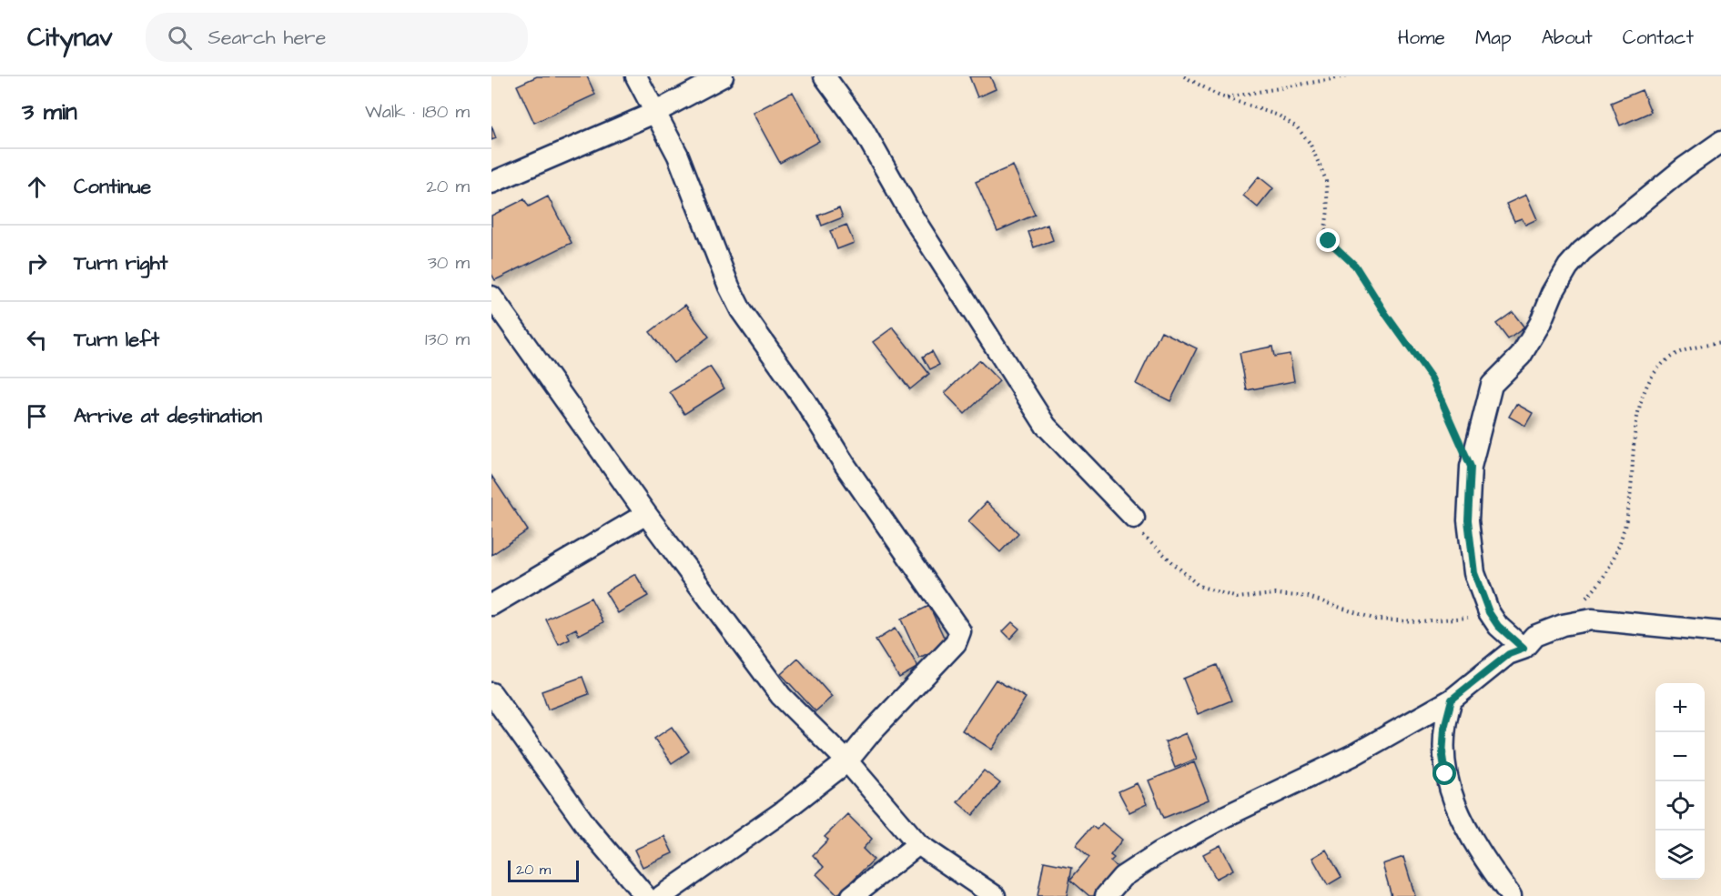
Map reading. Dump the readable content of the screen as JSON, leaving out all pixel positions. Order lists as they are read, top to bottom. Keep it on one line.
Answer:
{"scale_bar":"20 m","page":{"header":"Citynav","search":"Search here","nav":["Home","Map","About","Contact"],"heading":["3 min","Walk · 180 m"],"list":[["Continue","20 m"],["Turn right","30 m"],["Turn left","130 m"],"Arrive at destination"],"map_buttons":["+","−"],"scale":"20 m"}}
